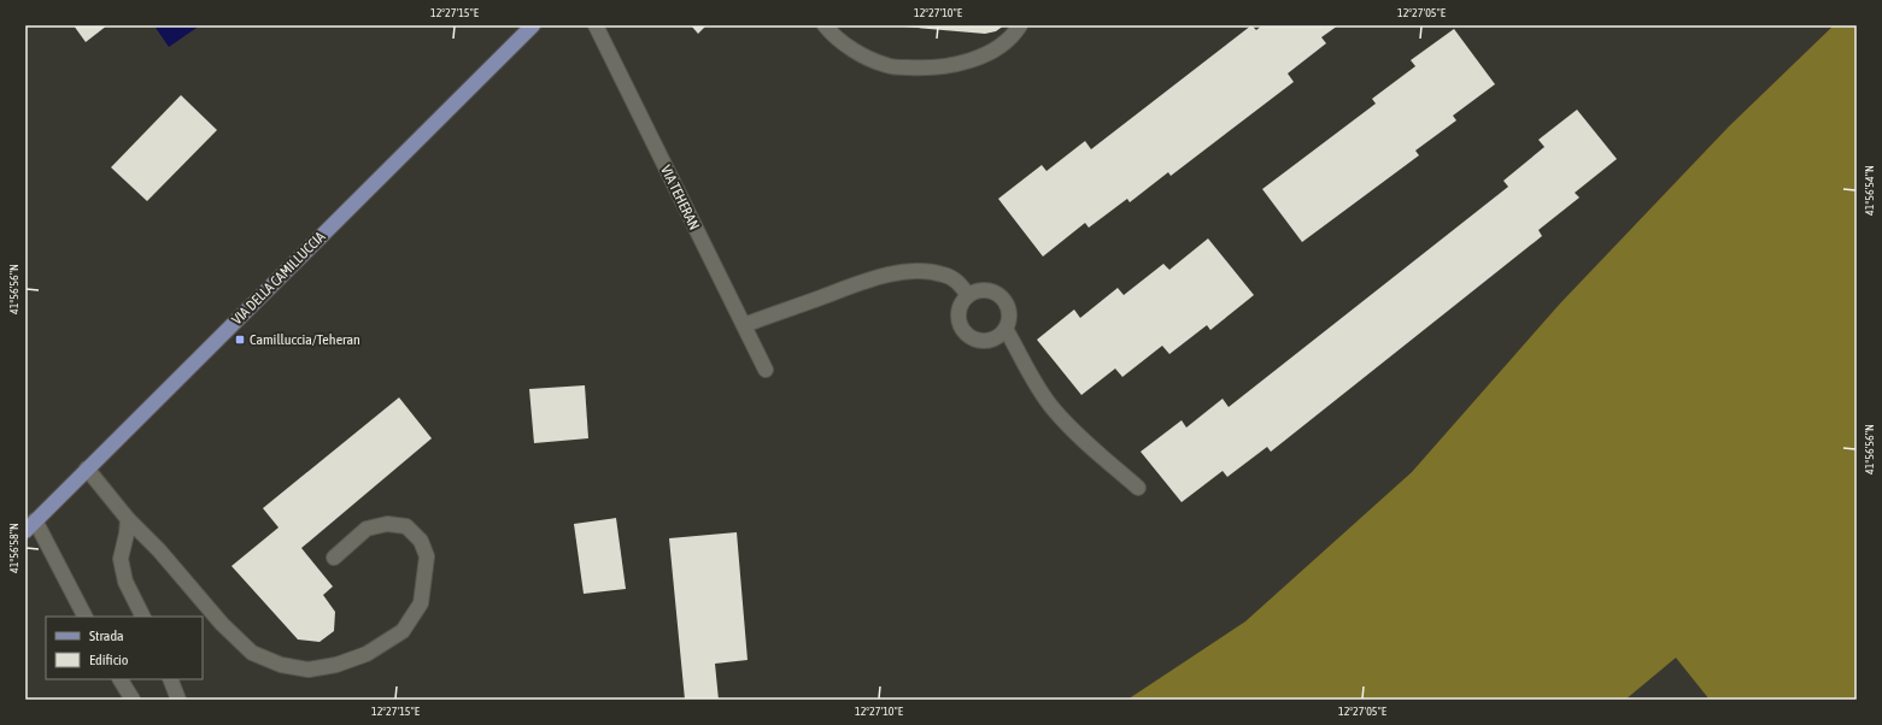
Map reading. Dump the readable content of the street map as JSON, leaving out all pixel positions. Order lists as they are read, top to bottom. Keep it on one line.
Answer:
{"streets":{"main road":["VIA DELLA CAMILLUCCIA"],"street":["VIA TEHERAN"]},"places":{"transit":["Camilluccia/Teheran"]},"legend":["Strada","Edificio"],"coordinates":["12°27'15\"E","12°27'10\"E","12°27'05\"E","41°56'54\"N","41°56'56\"N","41°56'58\"N"]}
